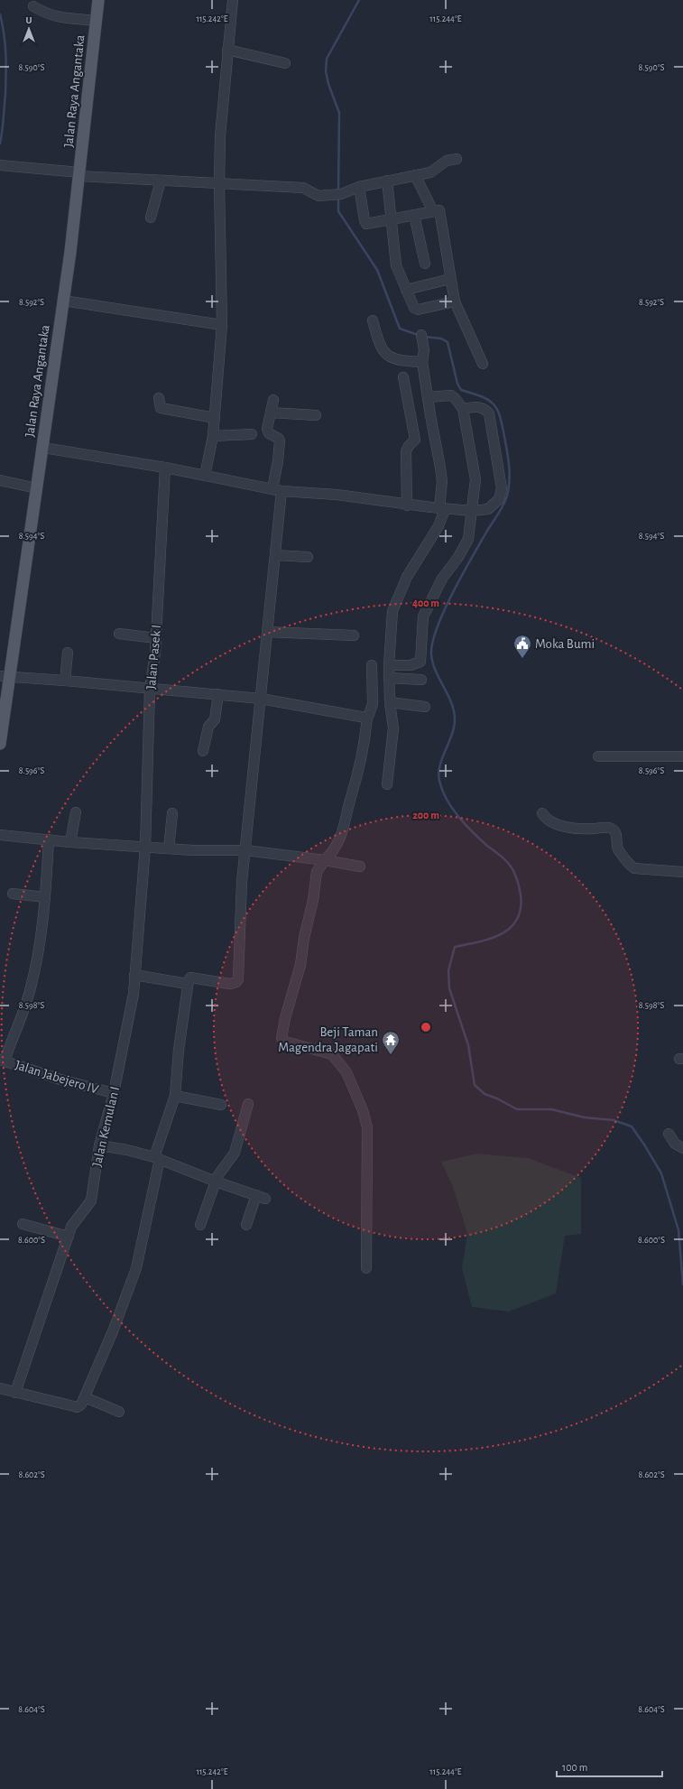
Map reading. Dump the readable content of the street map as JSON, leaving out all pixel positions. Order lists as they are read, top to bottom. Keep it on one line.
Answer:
{"streets":{"main road":["Jalan Raya Angantaka"],"street":["Jalan Pasek I","Jalan Jabejero IV","Jalan Kemulan I"]},"crossings":[["Jalan Pasek I","Jalan Kemulan I"],["Jalan Jabejero IV","Jalan Kemulan I"]],"places":{"public building":["Moka Bumi"],"temple":["Beji Taman Magendra Jagapati"]},"scale_bar":"100 m","north":"top","coordinates":["115.242°E","115.244°E","8.590°S","8.592°S","8.594°S","8.596°S","8.598°S","8.600°S","8.602°S","8.604°S"],"rings":["400 m","200 m"]}
